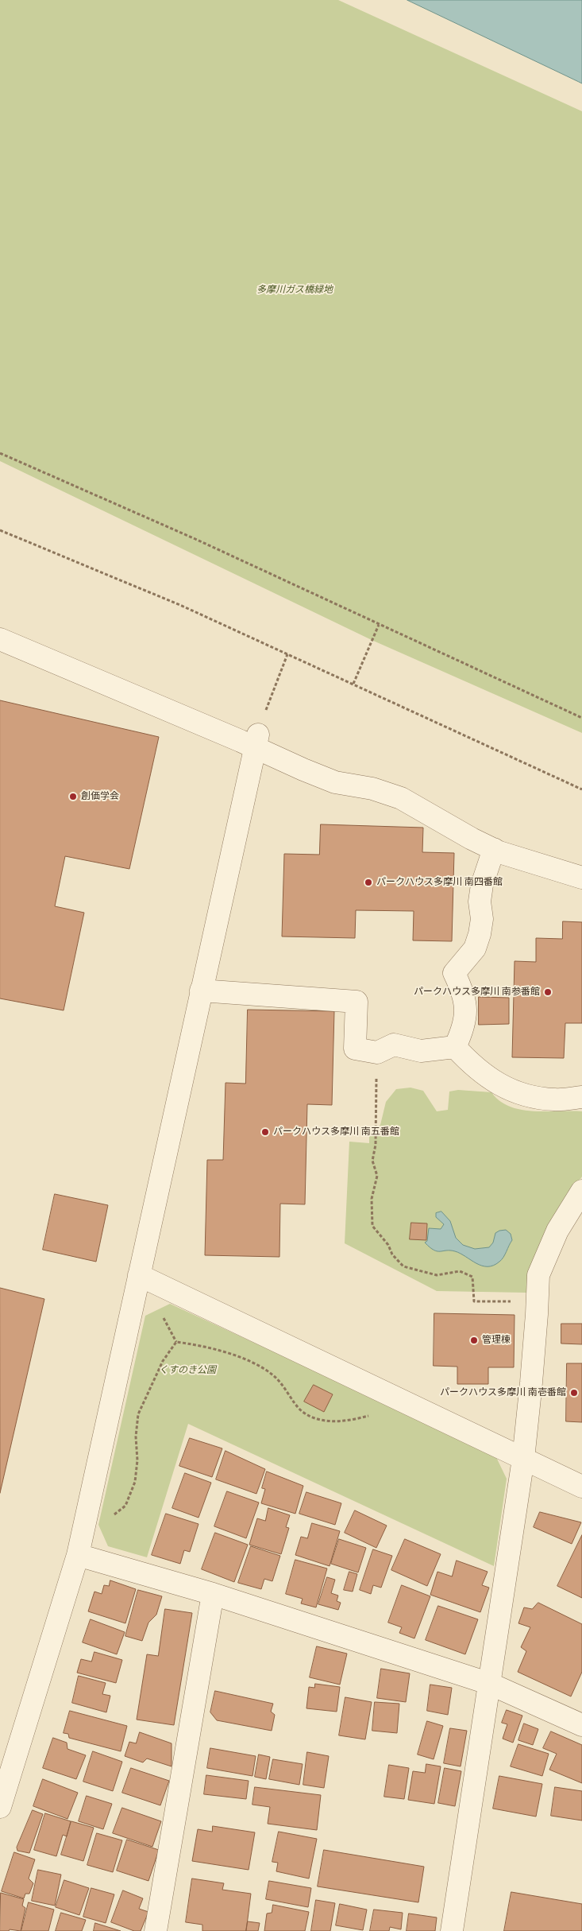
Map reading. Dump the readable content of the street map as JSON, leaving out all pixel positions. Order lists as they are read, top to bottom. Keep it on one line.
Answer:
{"parks":["多摩川ガス橋緑地","くすのき公園"],"places":["創価学会","パークハウス多摩川 南四番館","パークハウス多摩川 南参番館","パークハウス多摩川 南五番館","管理棟","パークハウス多摩川 南壱番館"]}
